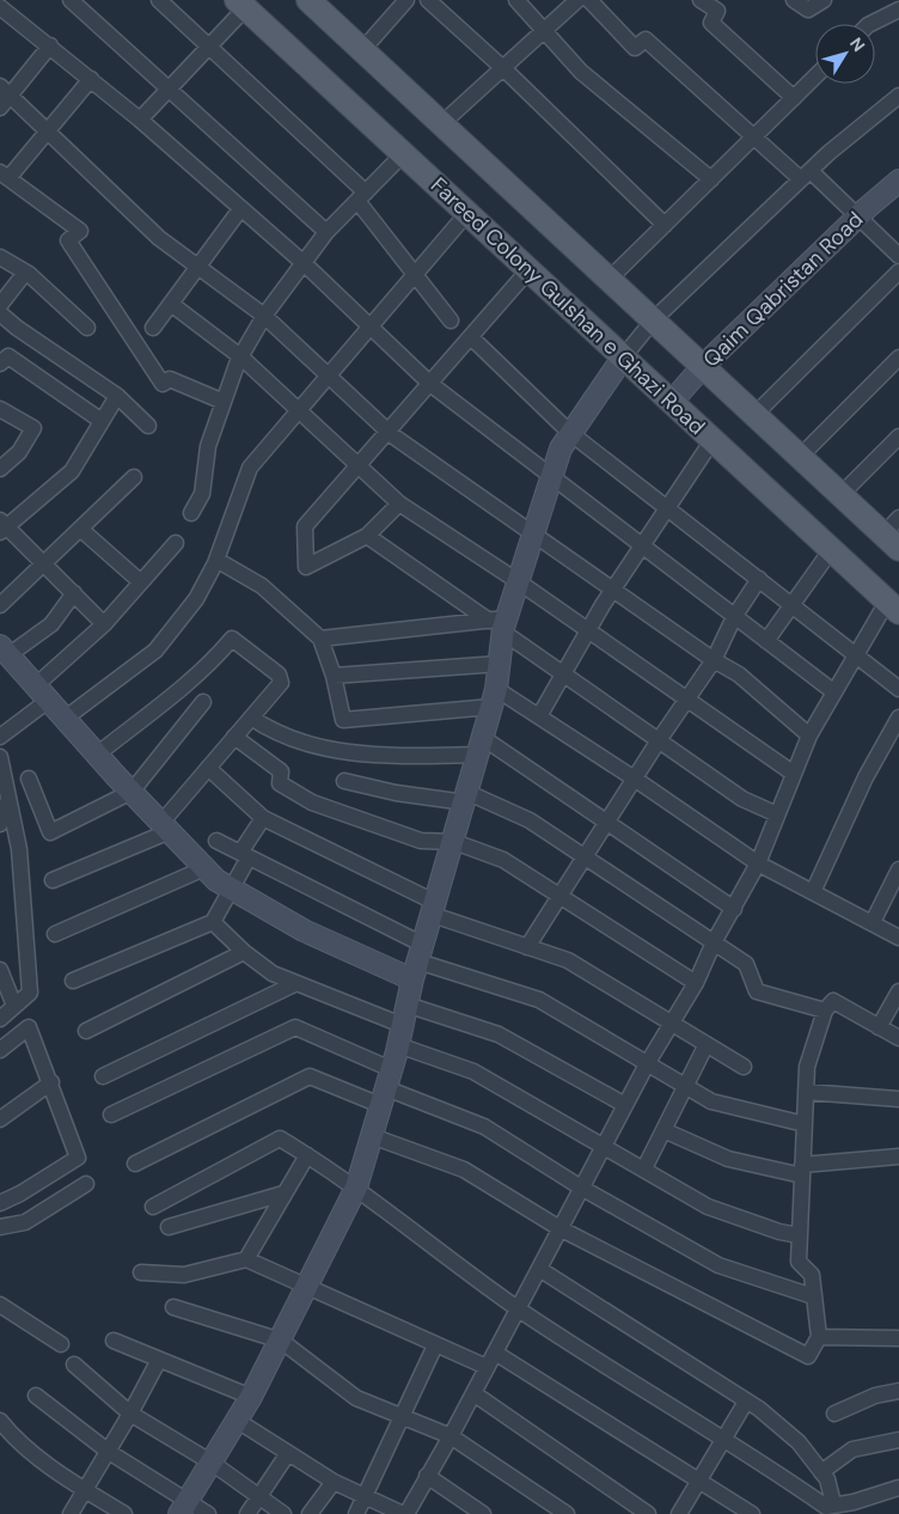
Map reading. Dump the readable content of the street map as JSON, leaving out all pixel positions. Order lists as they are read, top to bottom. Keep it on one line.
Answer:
{"streets":{"main road":["Qaim Qabristan Road","Fareed Colony Gulshan e Ghazi Road"]},"crossings":[["Qaim Qabristan Road","Fareed Colony Gulshan e Ghazi Road"]],"north":"top right"}
